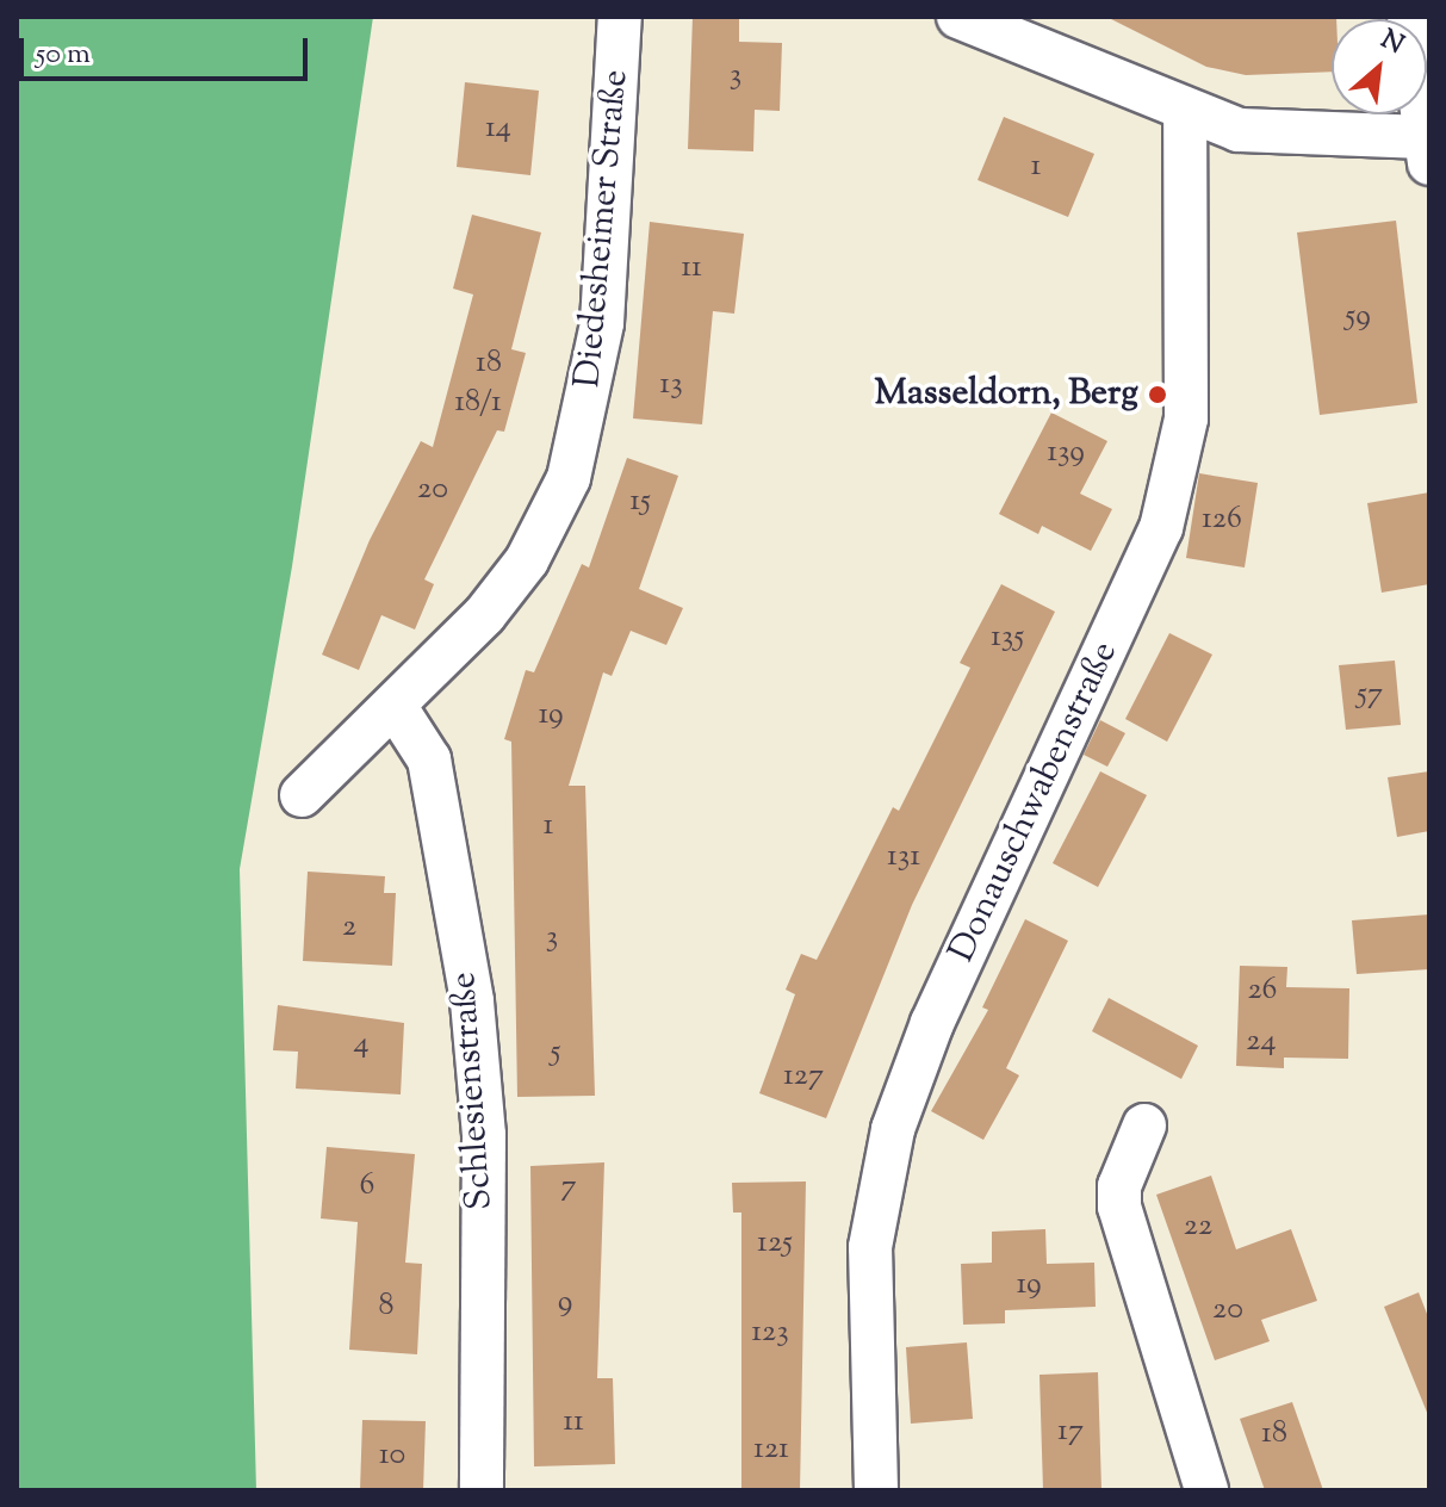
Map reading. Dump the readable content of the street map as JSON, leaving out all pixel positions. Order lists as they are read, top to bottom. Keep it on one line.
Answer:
{"streets":{"street":["Diedesheimer Straße","Donauschwabenstraße","Schlesienstraße"]},"crossings":[["Diedesheimer Straße","Schlesienstraße"]],"places":["Masseldorn, Berg"],"house_numbers":["3","14","1","11","59","18","13","18/1","139","20","15","126","135","57","19","1","131","2","3","26","24","4","5","127","6","7","22","125","19","9","8","20","123","11","17","18","121","10"],"scale_bar":"50 m","north":"top right"}
